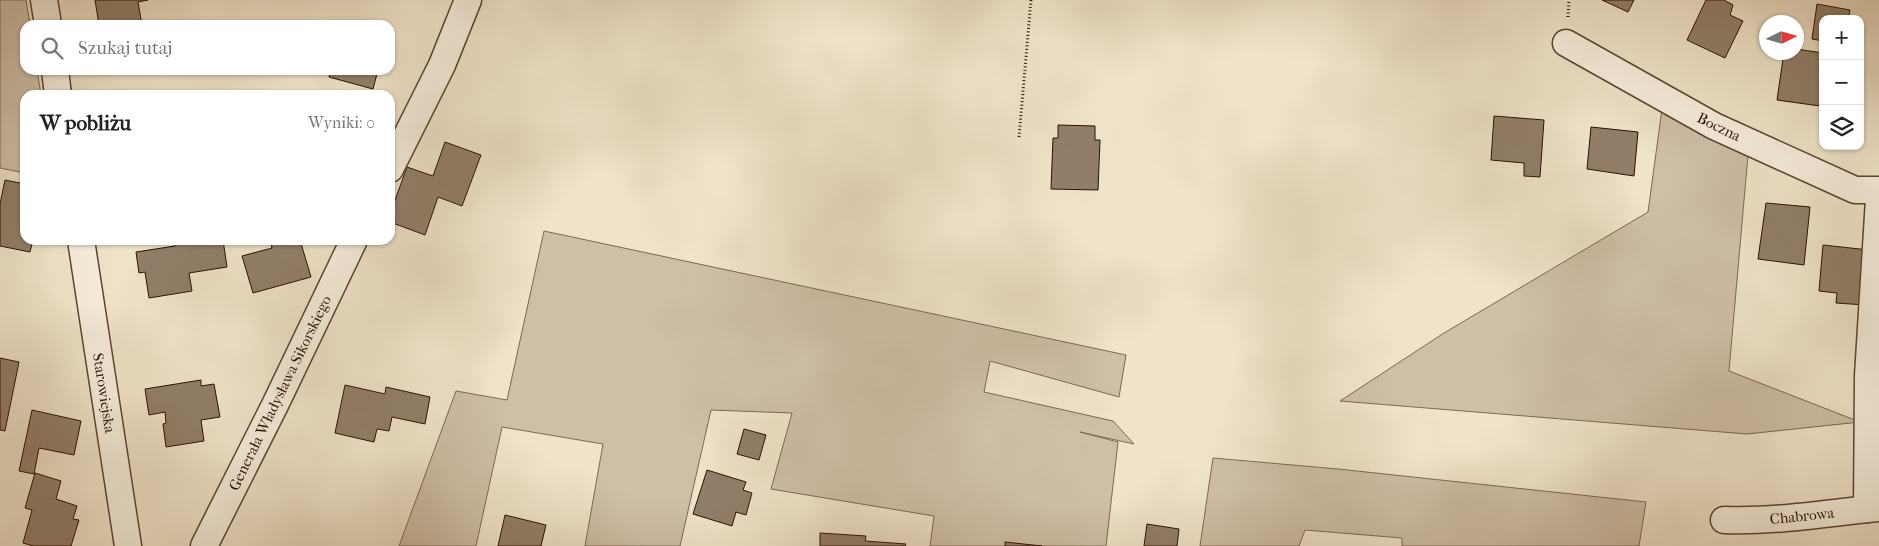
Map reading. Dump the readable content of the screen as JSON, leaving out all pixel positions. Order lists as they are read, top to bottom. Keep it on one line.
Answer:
{"streets":{"street":["Boczna","Starowiejska","Generała Władysława Sikorskiego","Chabrowa"]},"north":"right","page":{"map_buttons":["+","−"],"search":"Szukaj tutaj","heading":["W pobliżu","Wyniki: 0"]}}
